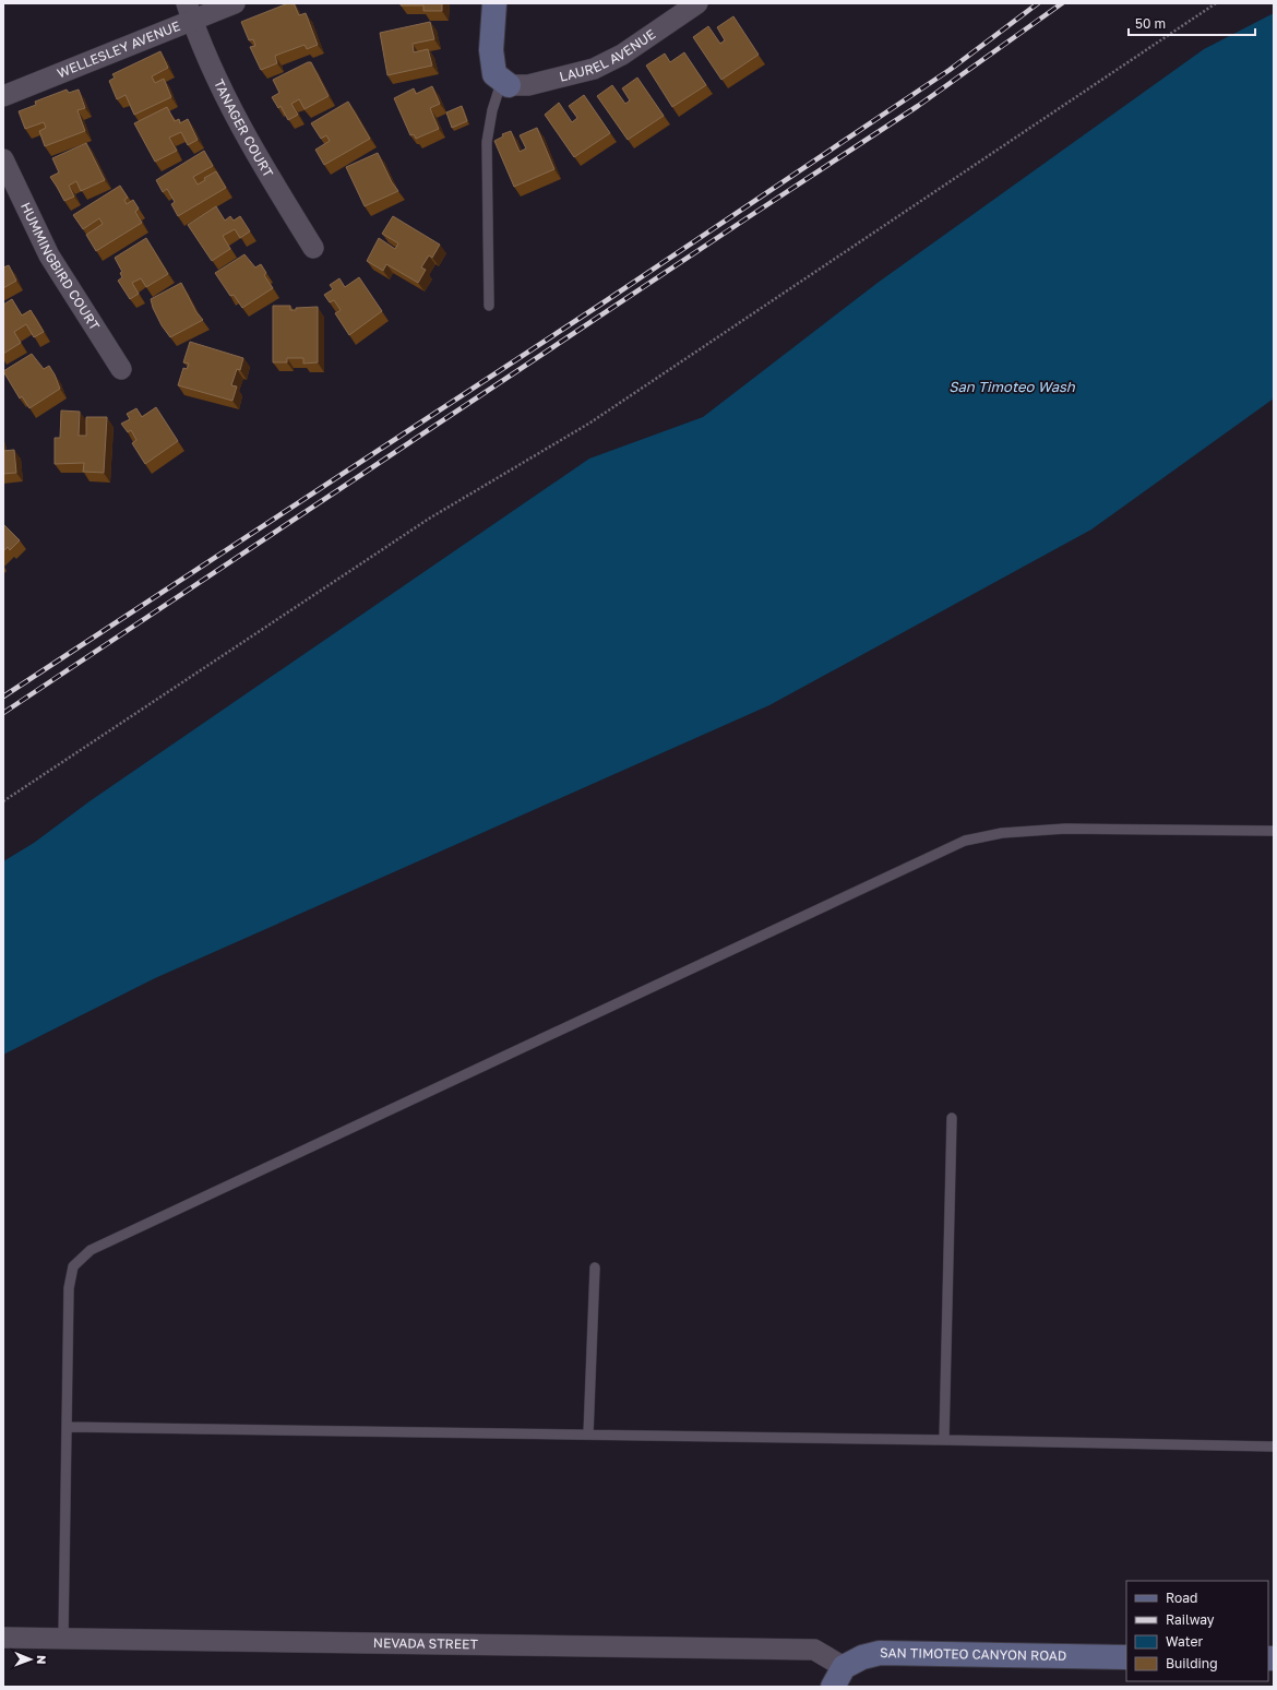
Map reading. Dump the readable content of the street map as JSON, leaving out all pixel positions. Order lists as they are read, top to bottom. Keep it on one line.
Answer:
{"streets":{"main road":["SAN TIMOTEO CANYON ROAD"],"street":["WELLESLEY AVENUE","LAUREL AVENUE","TANAGER COURT","HUMMINGBIRD COURT","NEVADA STREET"]},"crossings":[["WELLESLEY AVENUE","TANAGER COURT"],["NEVADA STREET","SAN TIMOTEO CANYON ROAD"]],"water":["San Timoteo Wash"],"legend":["Road","Railway","Water","Building"],"scale_bar":"50 m","north":"right"}
